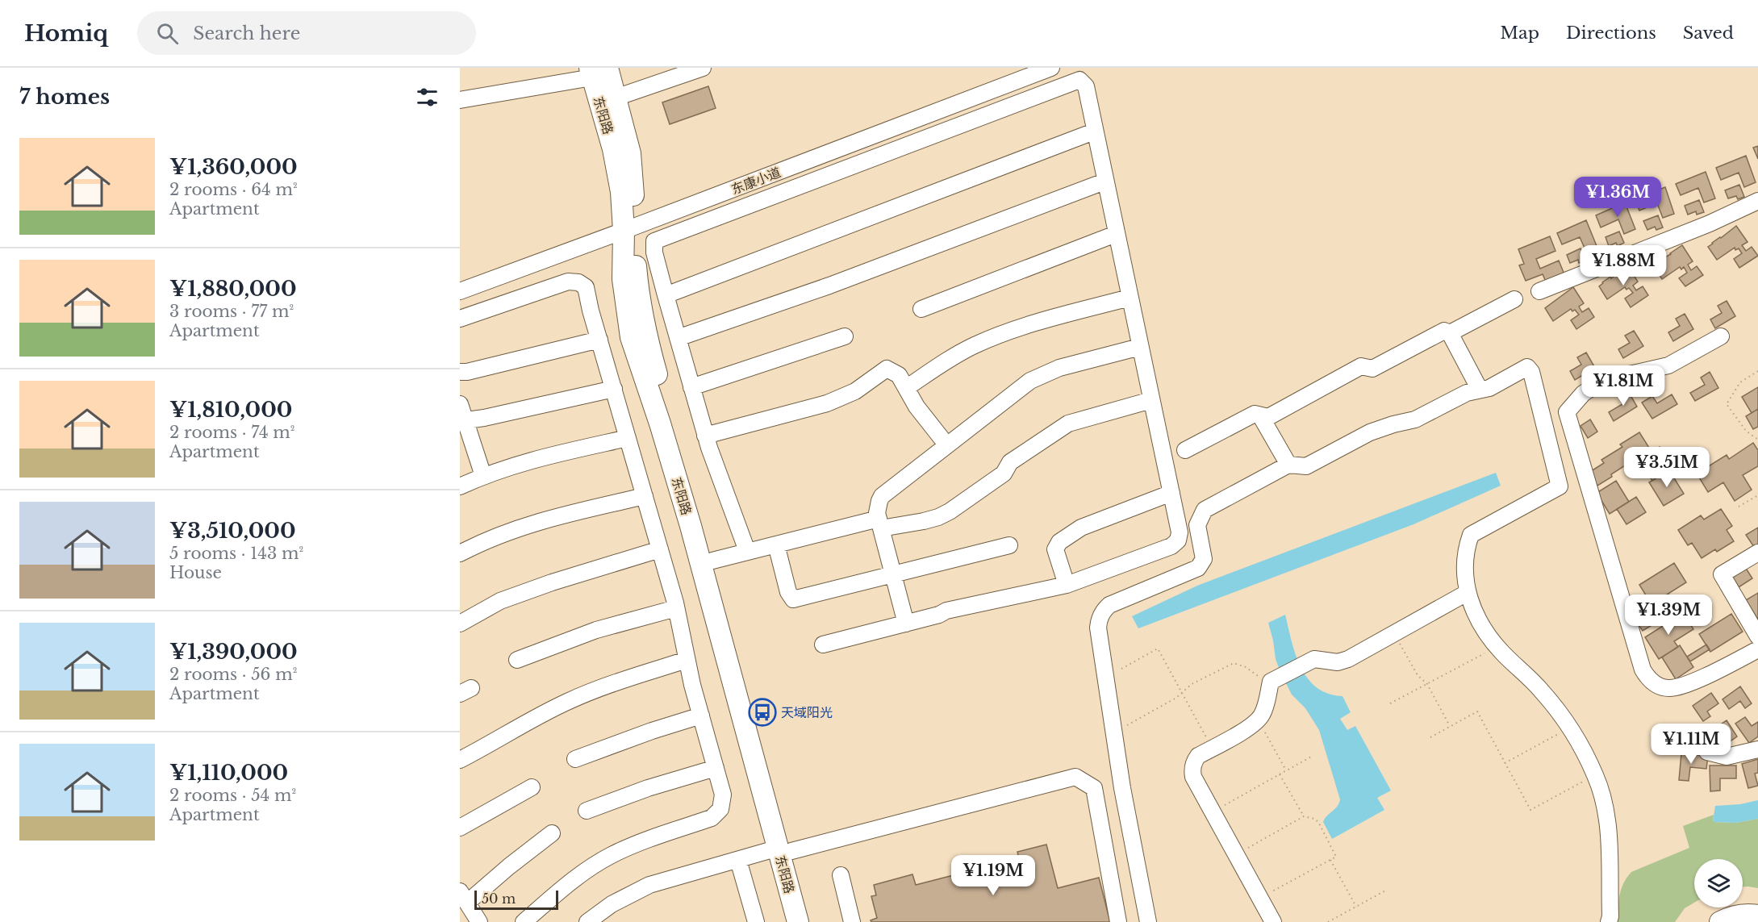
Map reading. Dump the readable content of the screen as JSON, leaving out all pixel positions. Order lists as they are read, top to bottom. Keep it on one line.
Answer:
{"streets":{"main road":["东阳路"],"street":["东康小道"]},"crossings":[["东阳路","东康小道"]],"places":{"bus stop":["天域阳光"]},"scale_bar":"50 m","page":{"header":"Homiq","search":"Search here","nav":["Map","Directions","Saved"],"heading":"7 homes","list":[{"name":"¥1,360,000","note":"2 rooms · 64 m² · Apartment"},{"name":"¥1,880,000","note":"3 rooms · 77 m² · Apartment"},{"name":"¥1,810,000","note":"2 rooms · 74 m² · Apartment"},{"name":"¥3,510,000","note":"5 rooms · 143 m² · House"},{"name":"¥1,390,000","note":"2 rooms · 56 m² · Apartment"},{"name":"¥1,110,000","note":"2 rooms · 54 m² · Apartment"}],"price":["¥1.36M","¥1.88M","¥1.81M","¥3.51M","¥1.39M","¥1.11M","¥1.19M"],"scale":"50 m"}}
